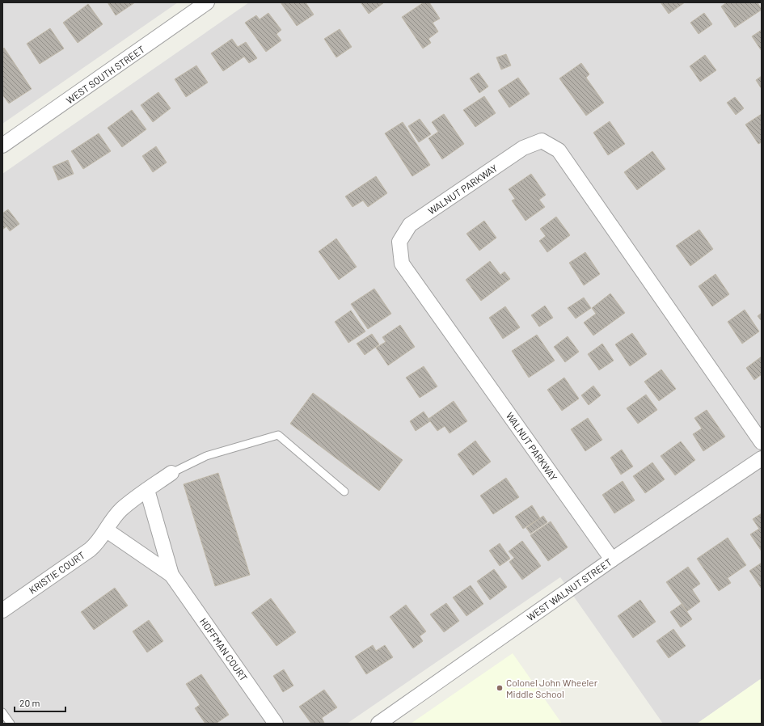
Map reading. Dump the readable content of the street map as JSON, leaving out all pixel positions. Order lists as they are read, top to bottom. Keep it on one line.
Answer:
{"streets":{"street":["WEST SOUTH STREET","WALNUT PARKWAY","KRISTIE COURT","WEST WALNUT STREET","HOFFMAN COURT"]},"crossings":[["WALNUT PARKWAY","WEST WALNUT STREET"],["KRISTIE COURT","HOFFMAN COURT"]],"places":["Colonel John Wheeler Middle School"],"scale_bar":"20 m"}
